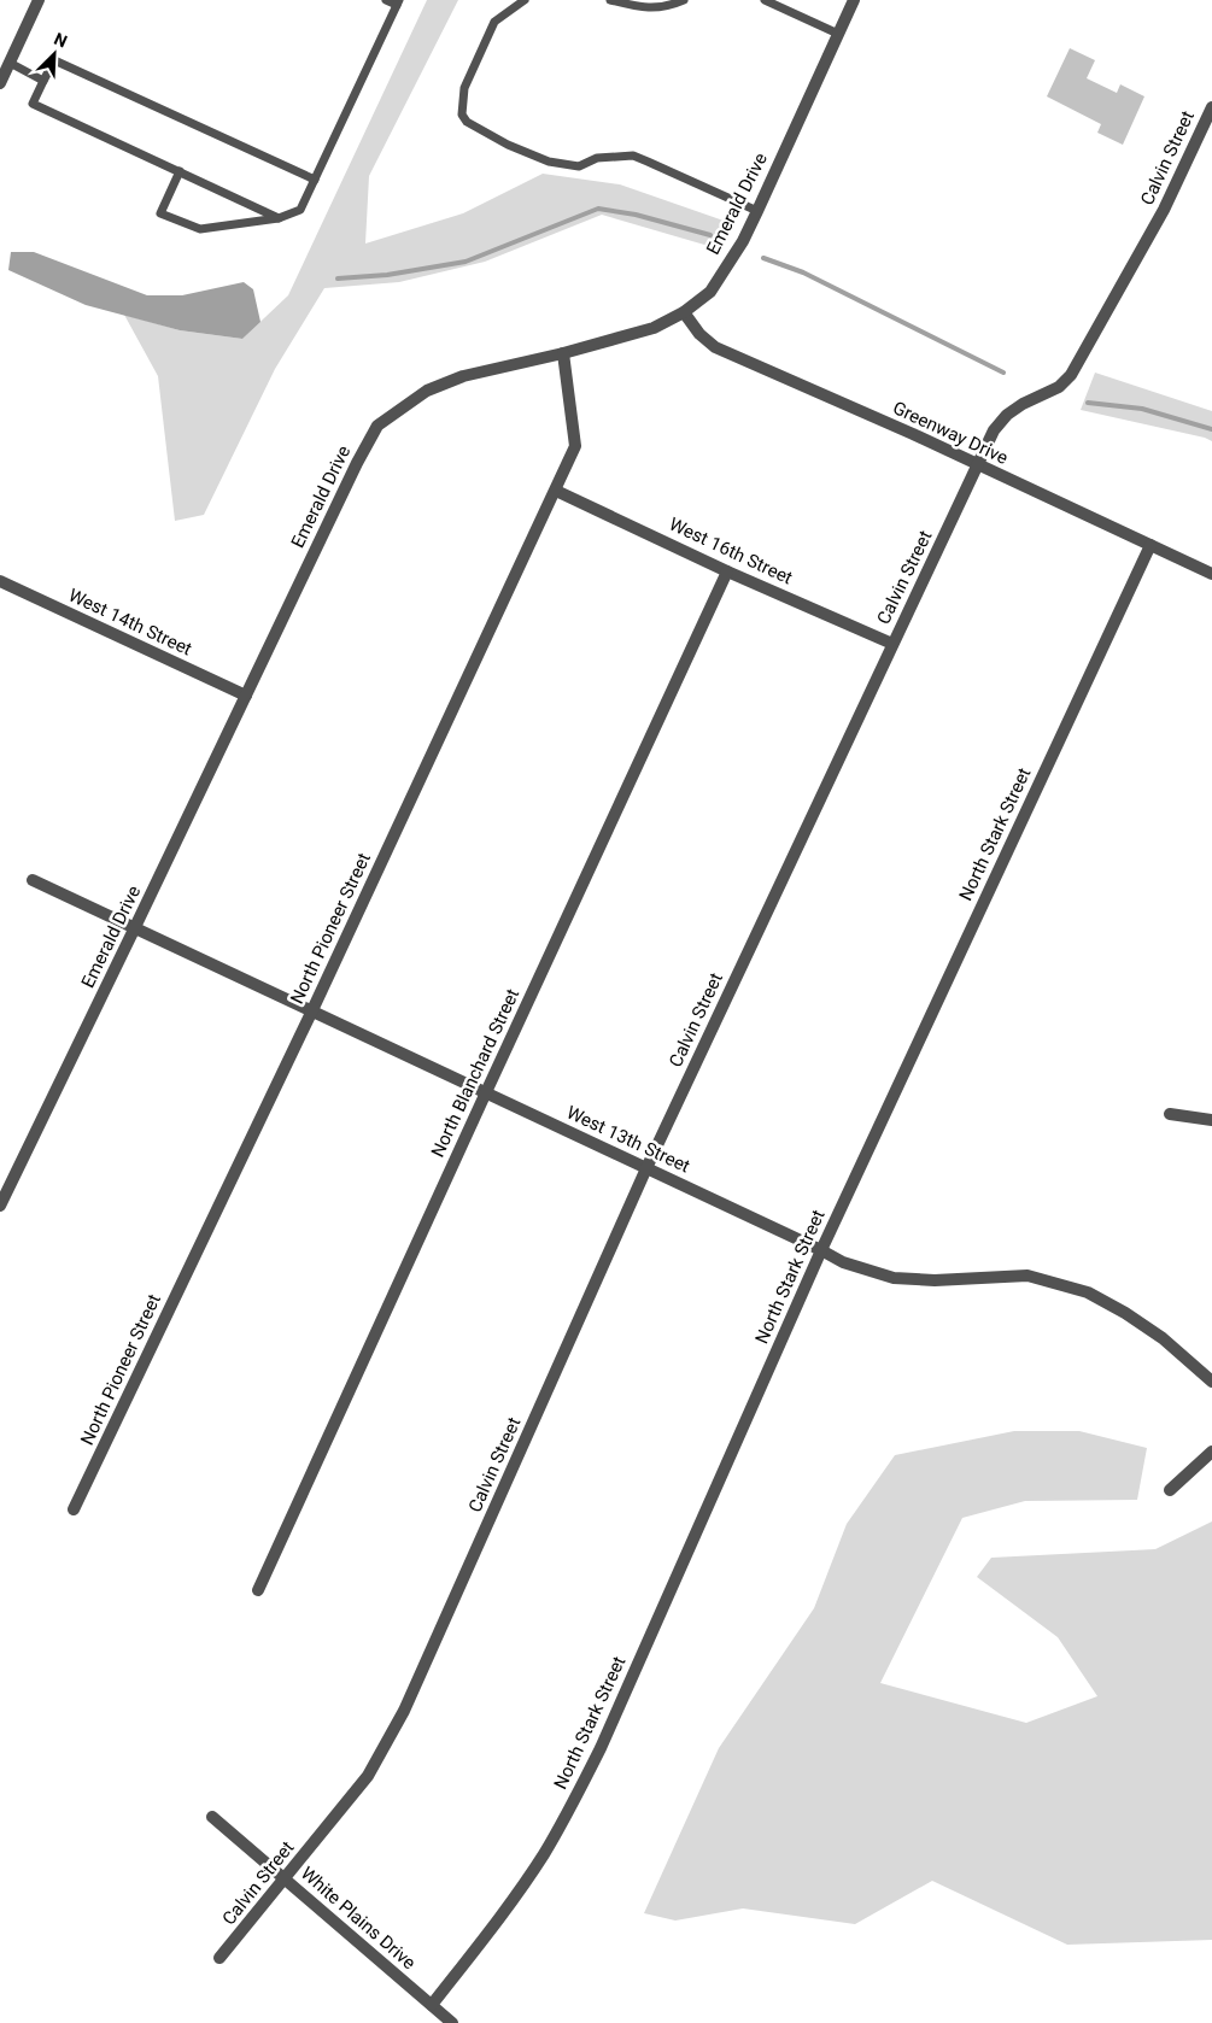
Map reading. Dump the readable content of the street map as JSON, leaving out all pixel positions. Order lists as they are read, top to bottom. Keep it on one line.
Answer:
{"streets":{"street":["Calvin Street","Emerald Drive","Greenway Drive","West 16th Street","West 14th Street","North Stark Street","North Pioneer Street","North Blanchard Street","West 13th Street","White Plains Drive"]},"crossings":[["Calvin Street","Greenway Drive"],["Calvin Street","West 16th Street"],["Calvin Street","West 13th Street"],["Calvin Street","White Plains Drive"],["Emerald Drive","Greenway Drive"],["Emerald Drive","West 14th Street"],["Emerald Drive","North Pioneer Street"],["Emerald Drive","West 13th Street"],["Greenway Drive","North Stark Street"],["West 16th Street","North Pioneer Street"],["West 16th Street","North Blanchard Street"],["North Stark Street","West 13th Street"],["North Stark Street","White Plains Drive"],["North Pioneer Street","West 13th Street"],["North Blanchard Street","West 13th Street"]],"north":"top right"}
